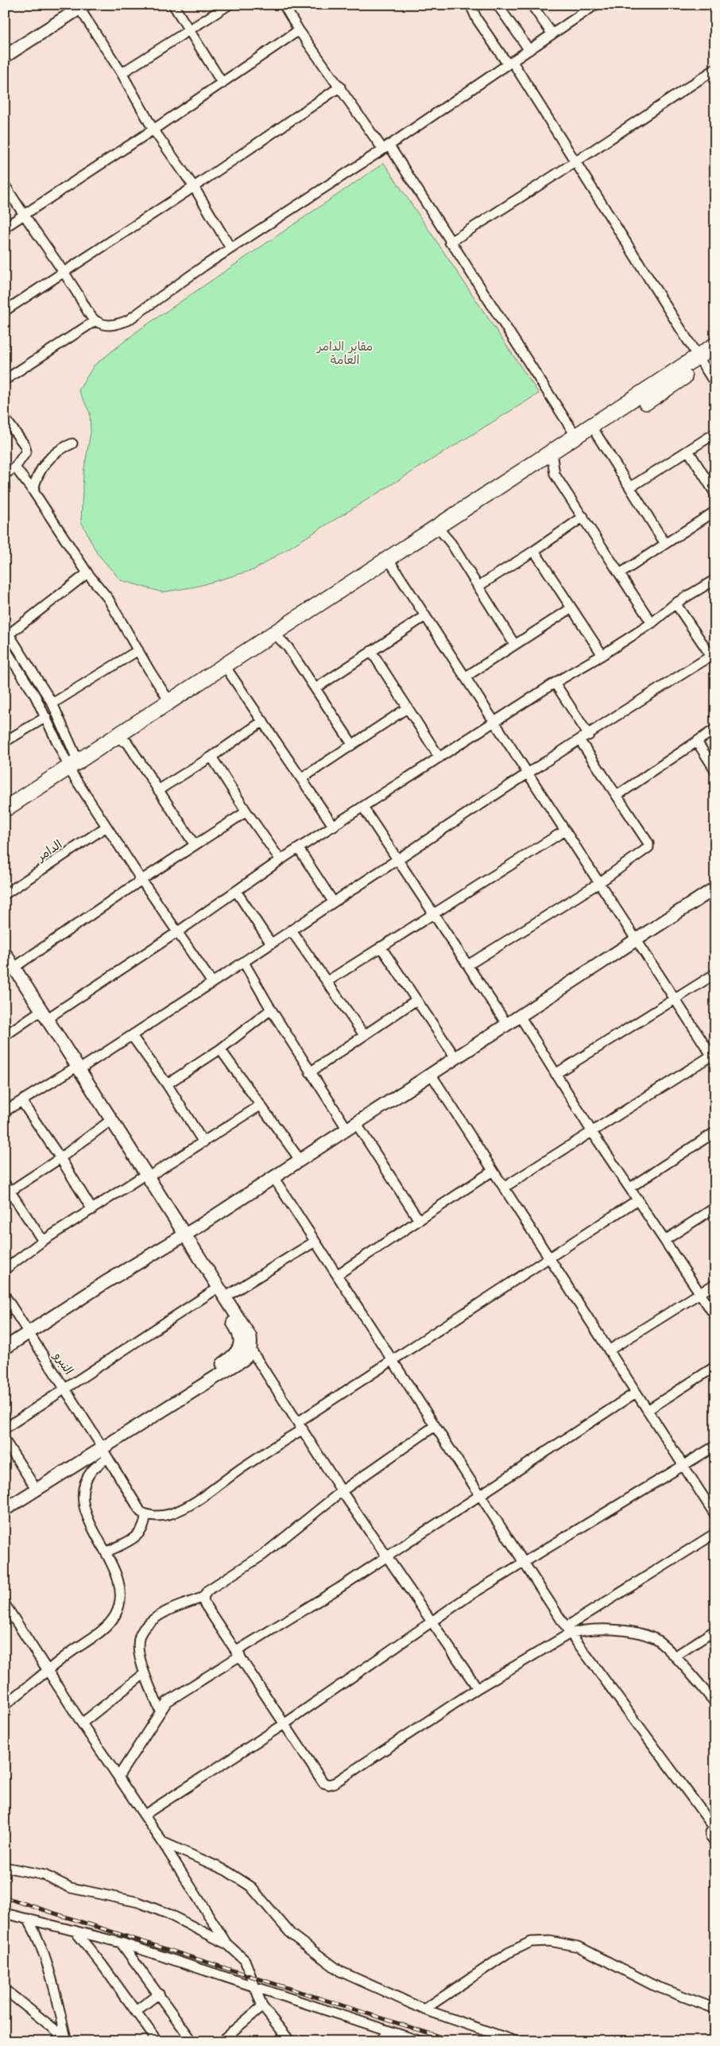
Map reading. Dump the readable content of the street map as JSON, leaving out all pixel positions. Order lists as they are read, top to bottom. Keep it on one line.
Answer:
{"streets":{"street":["الدامر","النبرو"]},"parks":["مقابر الدامر العامة"]}
